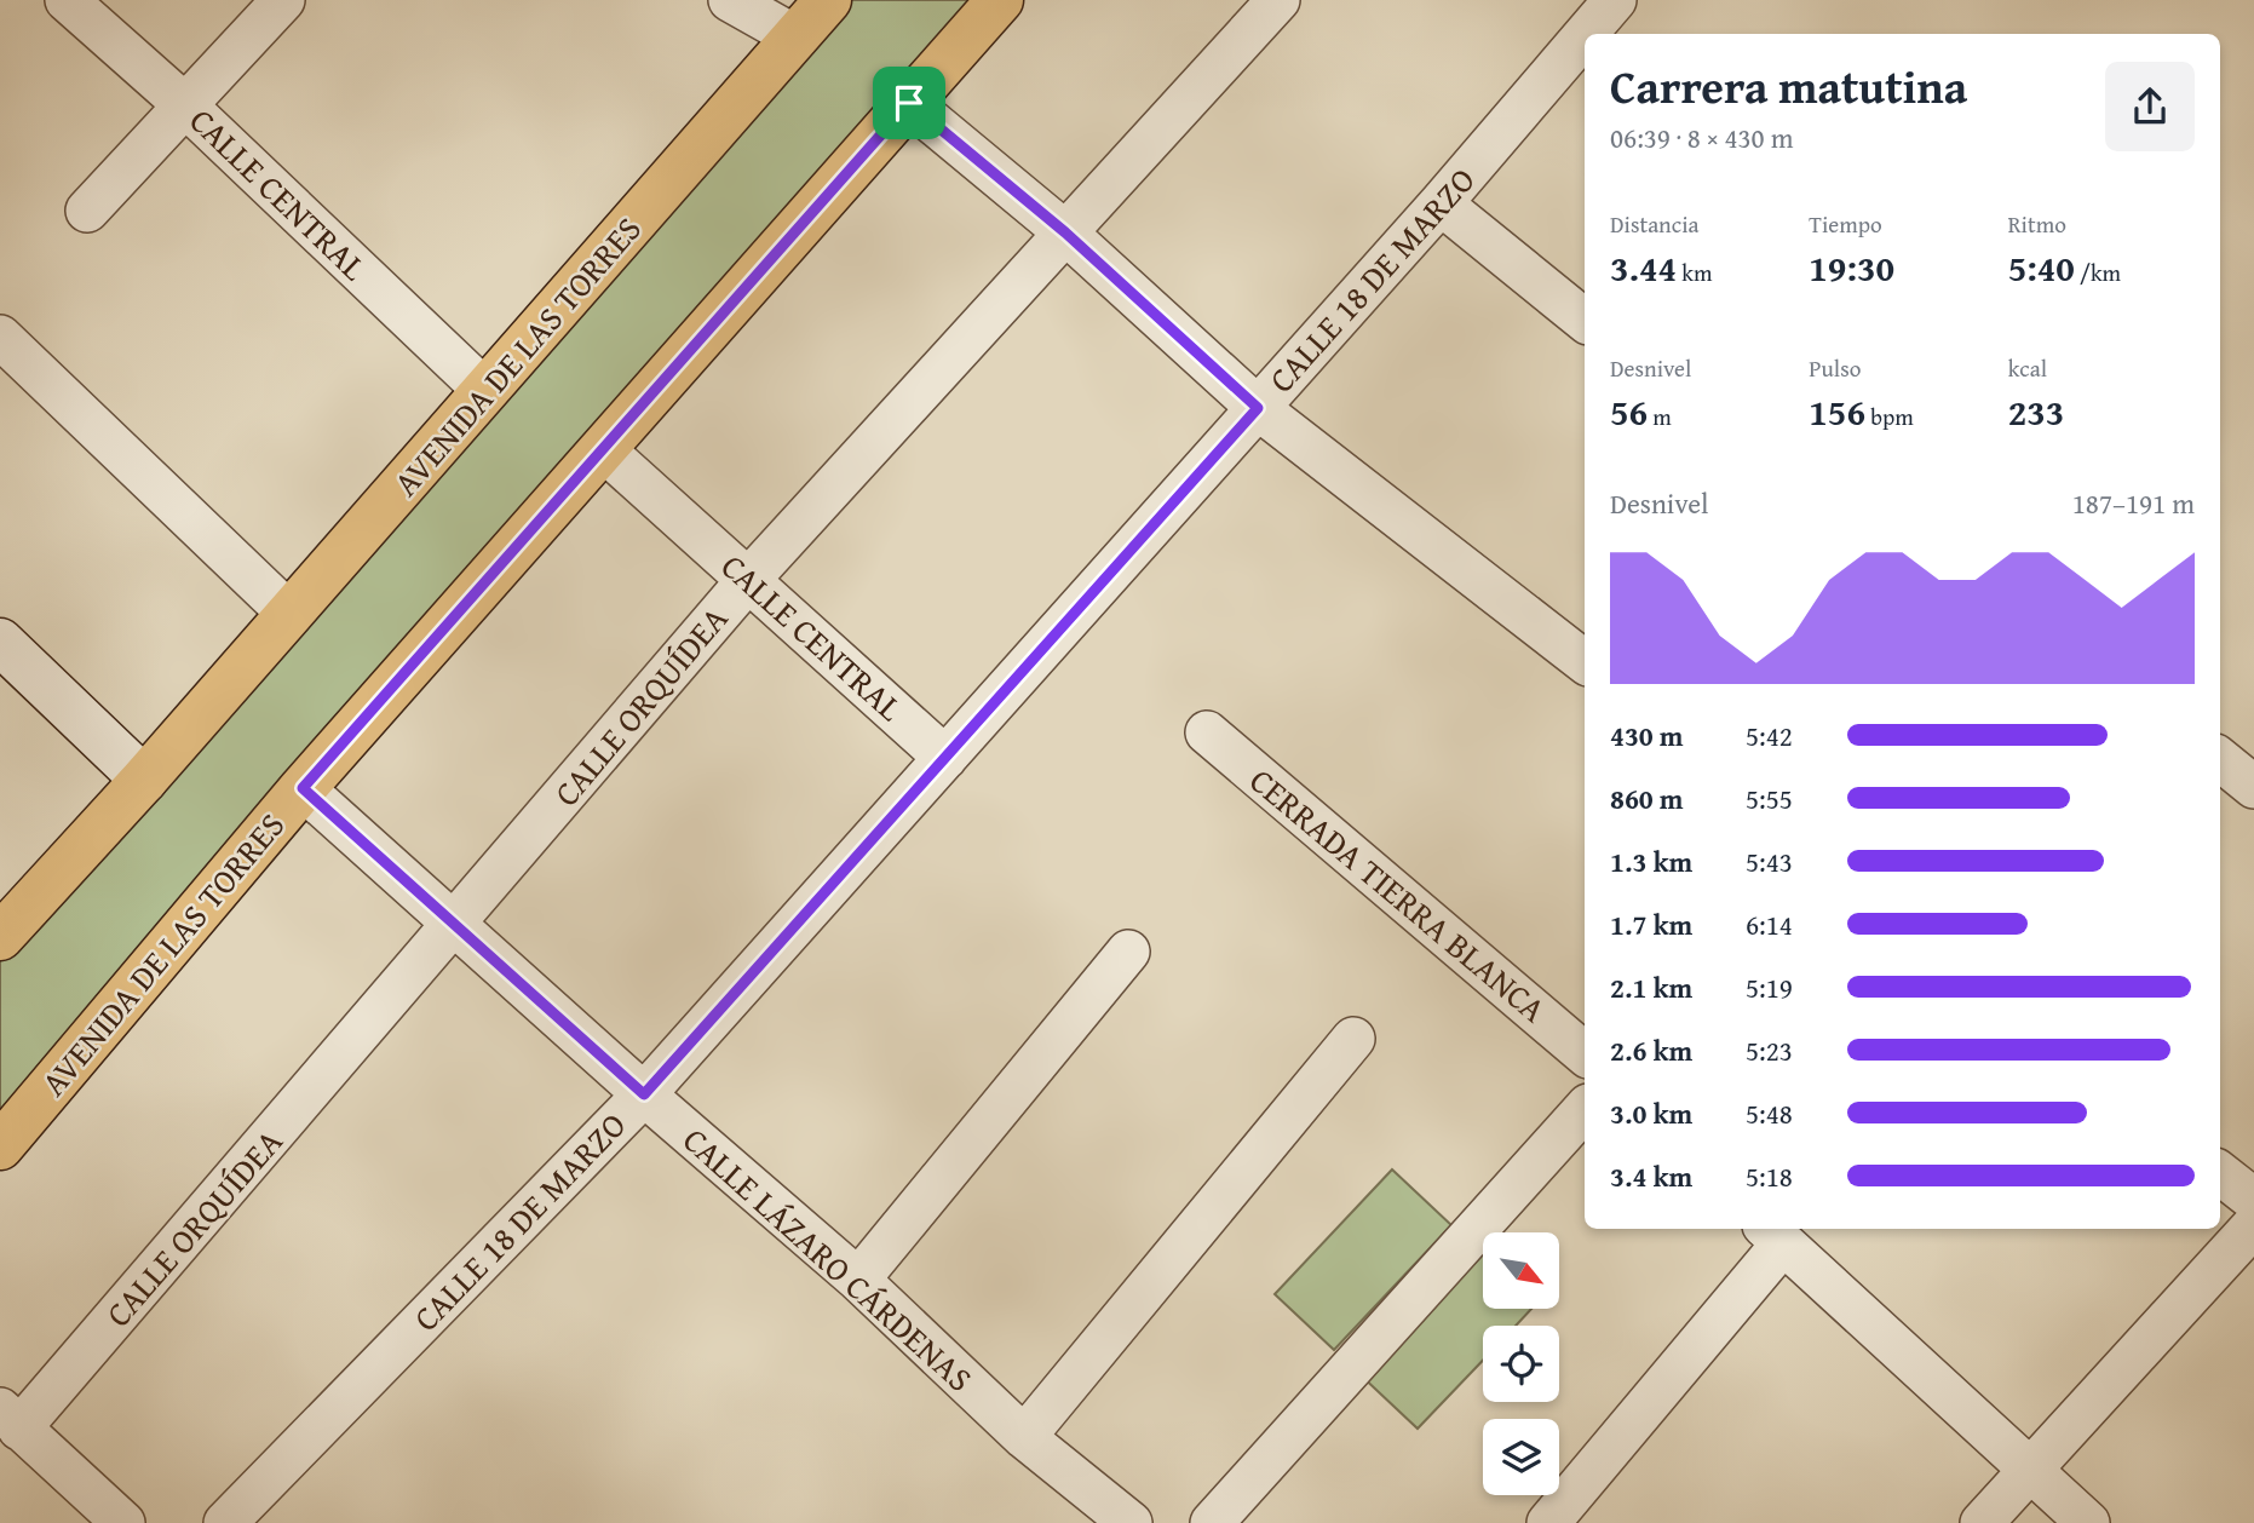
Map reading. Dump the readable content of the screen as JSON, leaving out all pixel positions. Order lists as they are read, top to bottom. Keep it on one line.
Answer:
{"streets":{"main road":["AVENIDA DE LAS TORRES"],"street":["CALLE CENTRAL","CALLE 18 DE MARZO","CALLE ORQUÍDEA","CERRADA TIERRA BLANCA","CALLE LÁZARO CÁRDENAS"]},"crossings":[["CALLE CENTRAL","CALLE 18 DE MARZO"],["CALLE CENTRAL","AVENIDA DE LAS TORRES"],["CALLE CENTRAL","CALLE ORQUÍDEA"],["CALLE 18 DE MARZO","CALLE LÁZARO CÁRDENAS"],["AVENIDA DE LAS TORRES","CALLE LÁZARO CÁRDENAS"],["CALLE ORQUÍDEA","CALLE LÁZARO CÁRDENAS"]],"north":"bottom right","page":{"heading":["Carrera matutina","06:39 · 8 × 430 m"],"stats":[["Distancia","3.44 km"],["Tiempo","19:30"],["Ritmo","5:40 /km"],["Desnivel","56 m"],["Pulso","156 bpm"],["kcal","233"]],"chart":["Desnivel","187–191 m"],"list":[{"name":"430 m","note":"5:42"},{"name":"860 m","note":"5:55"},{"name":"1.3 km","note":"5:43"},{"name":"1.7 km","note":"6:14"},{"name":"2.1 km","note":"5:19"},{"name":"2.6 km","note":"5:23"},{"name":"3.0 km","note":"5:48"},{"name":"3.4 km","note":"5:18"}]}}
